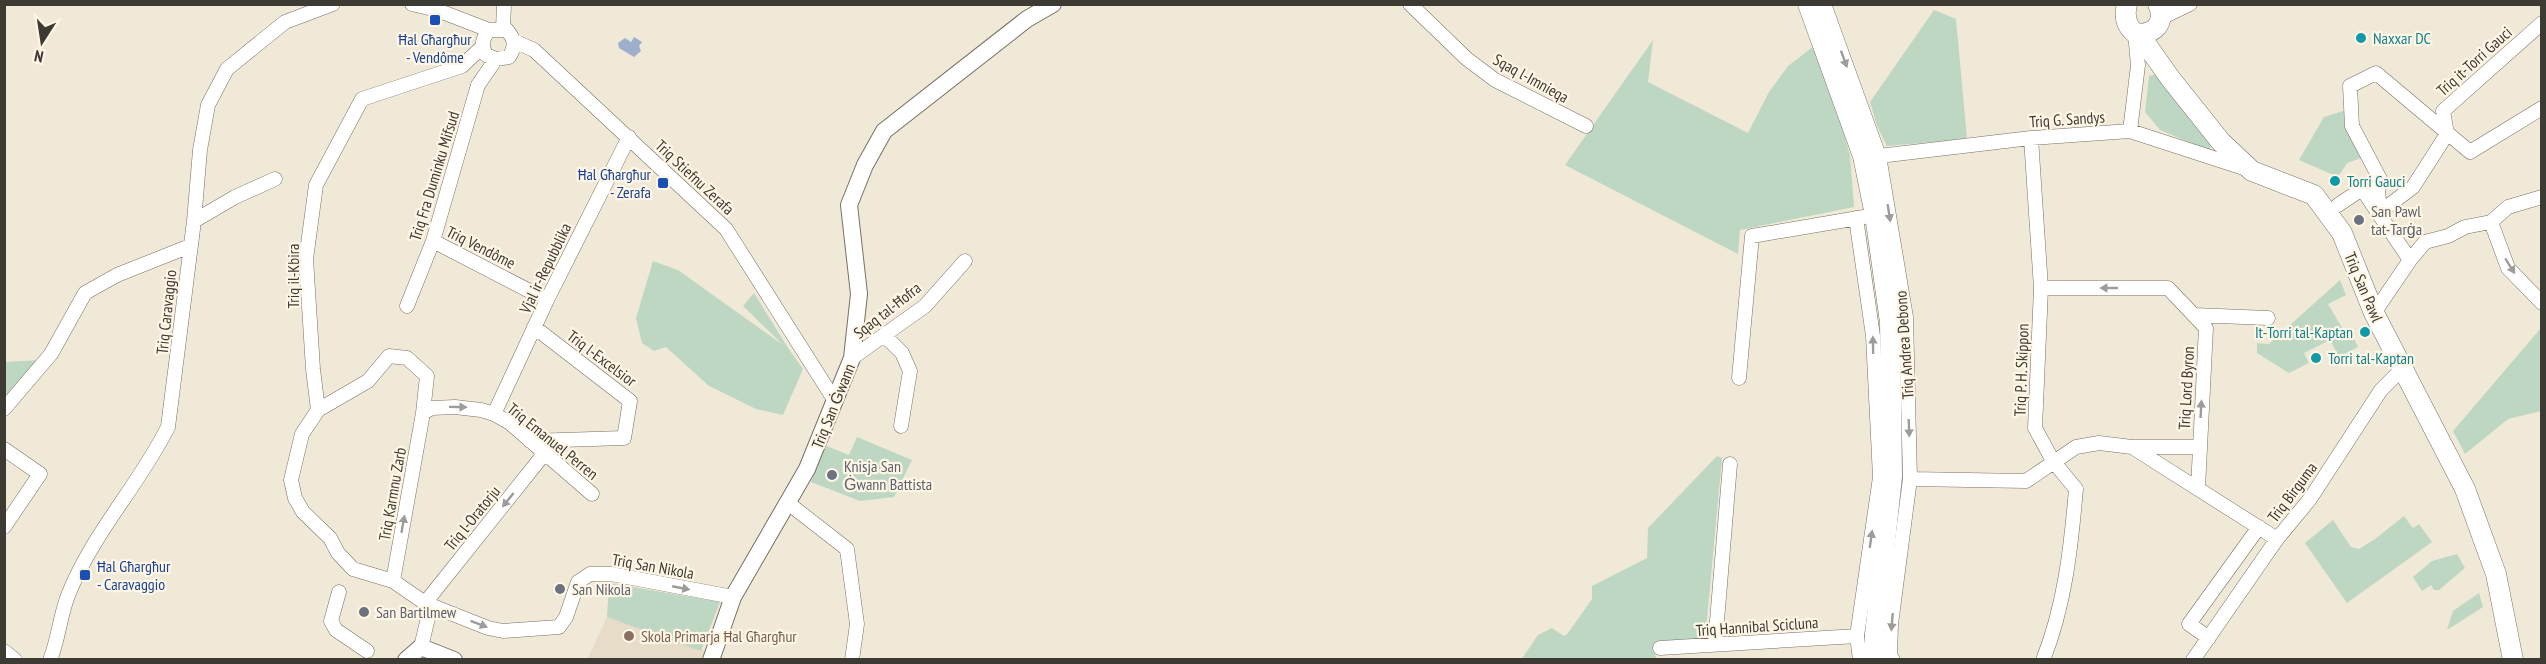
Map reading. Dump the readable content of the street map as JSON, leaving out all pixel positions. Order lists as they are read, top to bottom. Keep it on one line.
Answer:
{"streets":{"main road":["Triq San Pawl","Triq Andrea Debono"],"street":["Triq it-Torri Gauci","Sqaq l-Imnieqa","Triq G. Sandys","Triq Fra Duminku Mifsud","Triq Stiefnu Zerafa","Triq Vendôme","Vjal ir-Repubblika","Triq il-Kbira","Sqaq tal-Ħofra","Triq Caravaggio","Triq l-Excelsior","Triq P. H. Skippon","Triq Lord Byron","Triq San Ġwann","Triq Emanuel Perren","Triq Birguma","Triq Karmnu Zarb","Triq l-Oratorju","Triq San Nikola","Triq Hannibal Scicluna"]},"crossings":[["Triq G. Sandys","Triq San Pawl"],["Triq G. Sandys","Triq Andrea Debono"],["Triq G. Sandys","Triq P. H. Skippon"],["Triq Fra Duminku Mifsud","Triq Stiefnu Zerafa"],["Triq Fra Duminku Mifsud","Triq Vendôme"],["Triq Fra Duminku Mifsud","Triq il-Kbira"],["Triq Stiefnu Zerafa","Vjal ir-Repubblika"],["Triq Stiefnu Zerafa","Triq il-Kbira"],["Triq Stiefnu Zerafa","Triq San Ġwann"],["Triq Vendôme","Vjal ir-Repubblika"],["Vjal ir-Repubblika","Triq l-Excelsior"],["Vjal ir-Repubblika","Triq Emanuel Perren"],["Triq il-Kbira","Triq Karmnu Zarb"],["Triq San Pawl","Triq Birguma"],["Sqaq tal-Ħofra","Triq San Ġwann"],["Triq Andrea Debono","Triq Hannibal Scicluna"],["Triq l-Excelsior","Triq Emanuel Perren"],["Triq P. H. Skippon","Triq Lord Byron"],["Triq San Ġwann","Triq San Nikola"],["Triq Emanuel Perren","Triq Karmnu Zarb"],["Triq Emanuel Perren","Triq l-Oratorju"],["Triq l-Oratorju","Triq San Nikola"]],"one_way":["Triq Emanuel Perren","Triq Karmnu Zarb","Triq l-Oratorju","Triq San Nikola"],"places":{"transit":["Ħal Għargħur - Vendôme","Ħal Għargħur - Zerafa","Ħal Għargħur - Caravaggio"],"other":["Naxxar DC","Torri Gauci","San Pawl tat-Tarġa","It-Torri tal-Kaptan","Torri tal-Kaptan","Knisja San Ġwann Battista","San Nikola","San Bartilmew","Skola Primarja Ħal Għargħur"]},"north":"bottom"}
